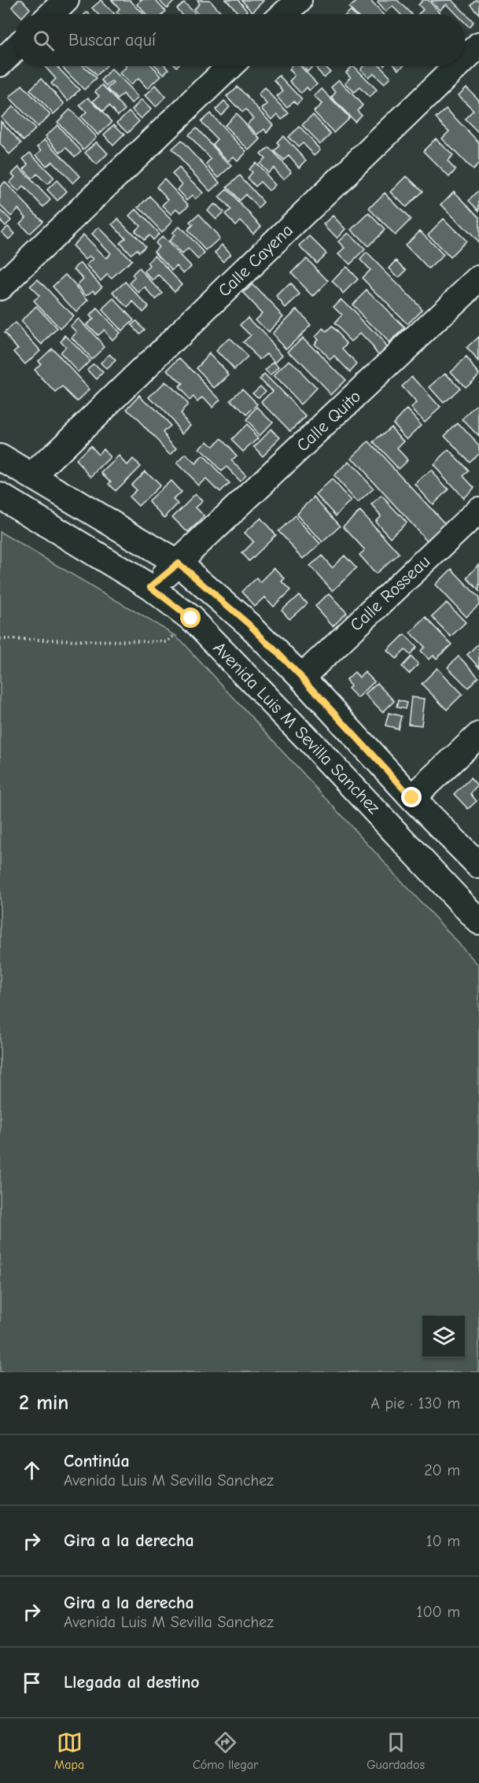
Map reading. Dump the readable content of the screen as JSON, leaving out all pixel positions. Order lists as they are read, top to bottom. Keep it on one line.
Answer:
{"streets":{"street":["Calle Cayena","Calle Quito","Calle Rosseau","Avenida Luis M Sevilla Sanchez"]},"crossings":[["Calle Cayena","Avenida Luis M Sevilla Sanchez"],["Calle Quito","Avenida Luis M Sevilla Sanchez"],["Calle Rosseau","Avenida Luis M Sevilla Sanchez"]],"page":{"search":"Buscar aquí","heading":["2 min","A pie · 130 m"],"list":[["Continúa","Avenida Luis M Sevilla Sanchez","20 m"],["Gira a la derecha","10 m"],["Gira a la derecha","Avenida Luis M Sevilla Sanchez","100 m"],"Llegada al destino"],"nav":["Mapa","Cómo llegar","Guardados"]}}
